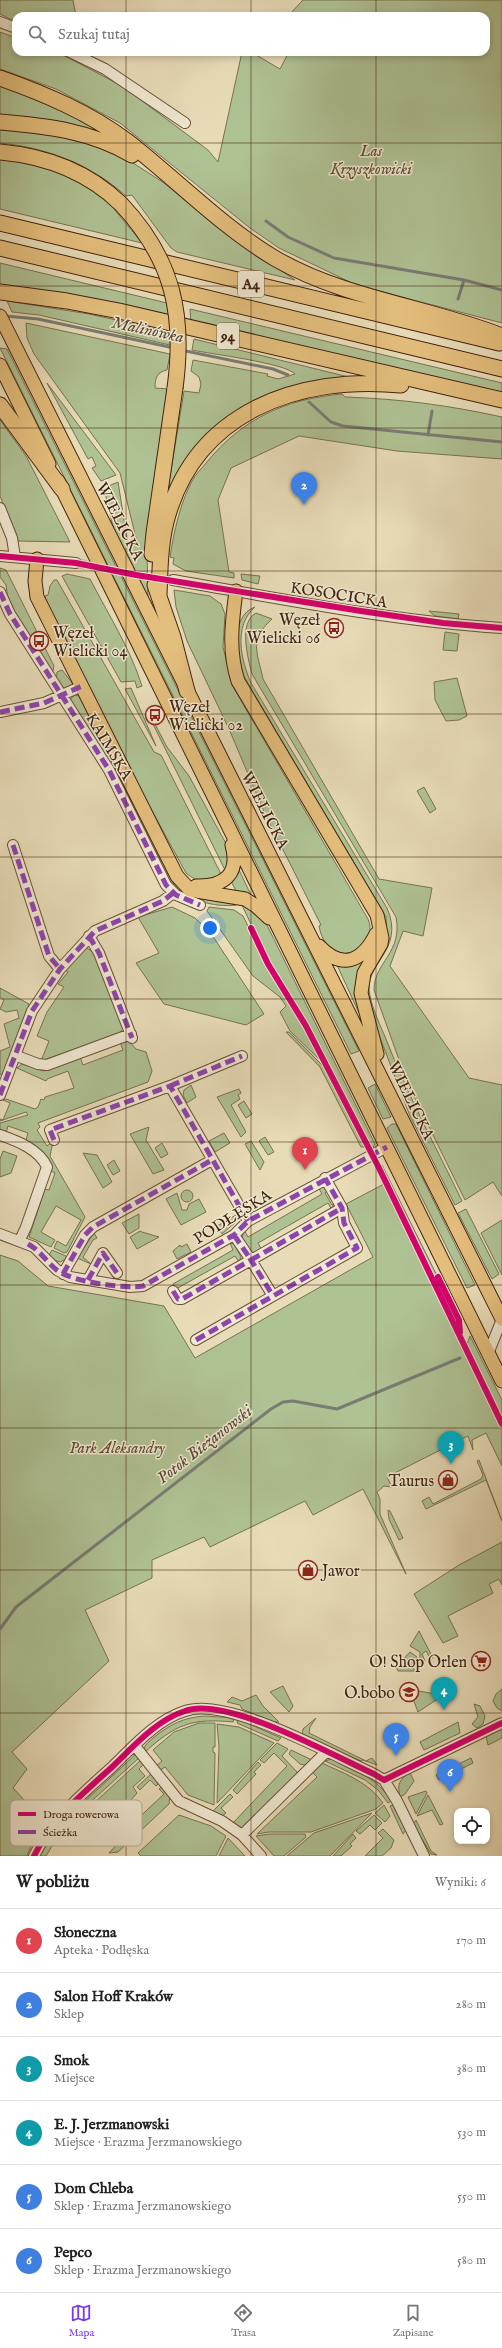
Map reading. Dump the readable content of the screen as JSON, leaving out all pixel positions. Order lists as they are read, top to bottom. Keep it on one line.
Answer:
{"streets":{"highway":["A4","94"],"main road":["WIELICKA"],"street":["KOSOCICKA","KAIMSKA","PODŁĘSKA"]},"water":["Malinówka","Potok Bieżanowski"],"parks":["Las Krzyszkowicki","Park Aleksandry"],"places":{"bus stop":["Węzeł Wielicki 06","Węzeł Wielicki 04","Węzeł Wielicki 02"],"shop":["Taurus","Jawor"],"supermarket":["O! Shop Orlen"],"school or university":["O.bobo"]},"legend":["Droga rowerowa","Ścieżka"],"page":{"search":"Szukaj tutaj","pins":["2","1","3","4","5","6"],"heading":["W pobliżu","Wyniki: 6"],"list":[{"mark":"1","name":"Słoneczna","note":"Apteka · Podłęska","value":"170 m"},{"mark":"2","name":"Salon Hoff Kraków","note":"Sklep","value":"280 m"},{"mark":"3","name":"Smok","note":"Miejsce","value":"380 m"},{"mark":"4","name":"E. J. Jerzmanowski","note":"Miejsce · Erazma Jerzmanowskiego","value":"530 m"},{"mark":"5","name":"Dom Chleba","note":"Sklep · Erazma Jerzmanowskiego","value":"550 m"},{"mark":"6","name":"Pepco","note":"Sklep · Erazma Jerzmanowskiego","value":"580 m"}],"nav":["Mapa","Trasa","Zapisane"]}}
